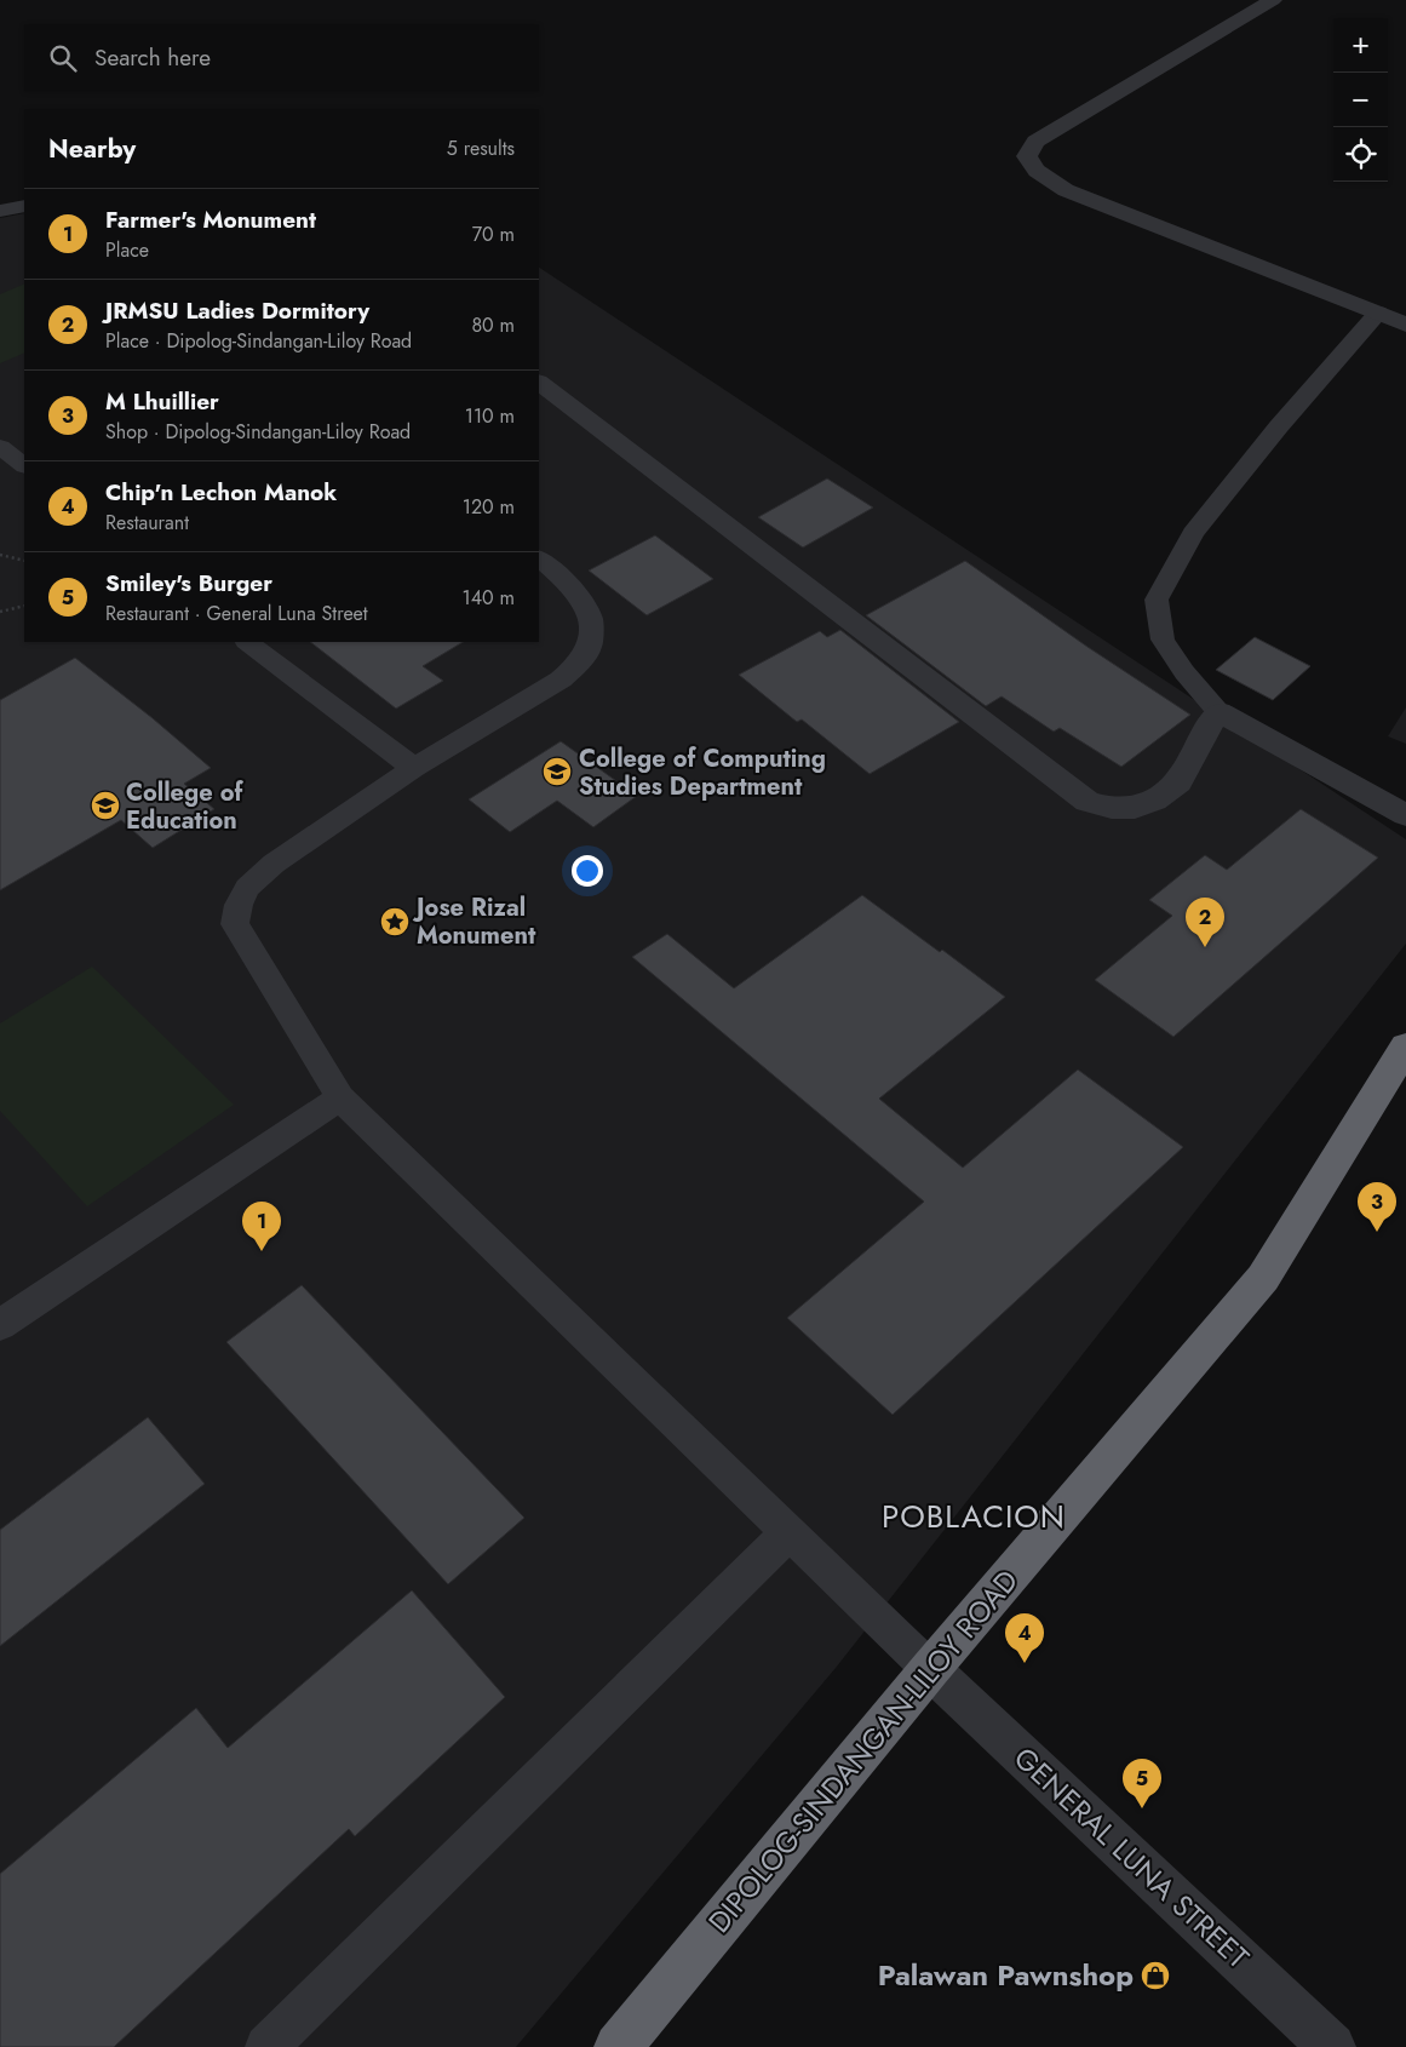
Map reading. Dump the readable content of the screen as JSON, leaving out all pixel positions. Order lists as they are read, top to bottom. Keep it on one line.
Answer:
{"streets":{"highway":["DIPOLOG-SINDANGAN-LILOY ROAD"],"street":["GENERAL LUNA STREET"]},"crossings":[["DIPOLOG-SINDANGAN-LILOY ROAD","GENERAL LUNA STREET"]],"districts":["POBLACION"],"places":{"school or university":["College of Computing Studies Department","College of Education"],"place":["Jose Rizal Monument"],"shop":["Palawan Pawnshop"]},"page":{"map_buttons":["+","−"],"search":"Search here","heading":["Nearby","5 results"],"list":[{"mark":"1","name":"Farmer's Monument","note":"Place","value":"70 m"},{"mark":"2","name":"JRMSU Ladies Dormitory","note":"Place · Dipolog-Sindangan-Liloy Road","value":"80 m"},{"mark":"3","name":"M Lhuillier","note":"Shop · Dipolog-Sindangan-Liloy Road","value":"110 m"},{"mark":"4","name":"Chip'n Lechon Manok","note":"Restaurant","value":"120 m"},{"mark":"5","name":"Smiley's Burger","note":"Restaurant · General Luna Street","value":"140 m"}],"pins":["2","3","1","4","5"]}}
